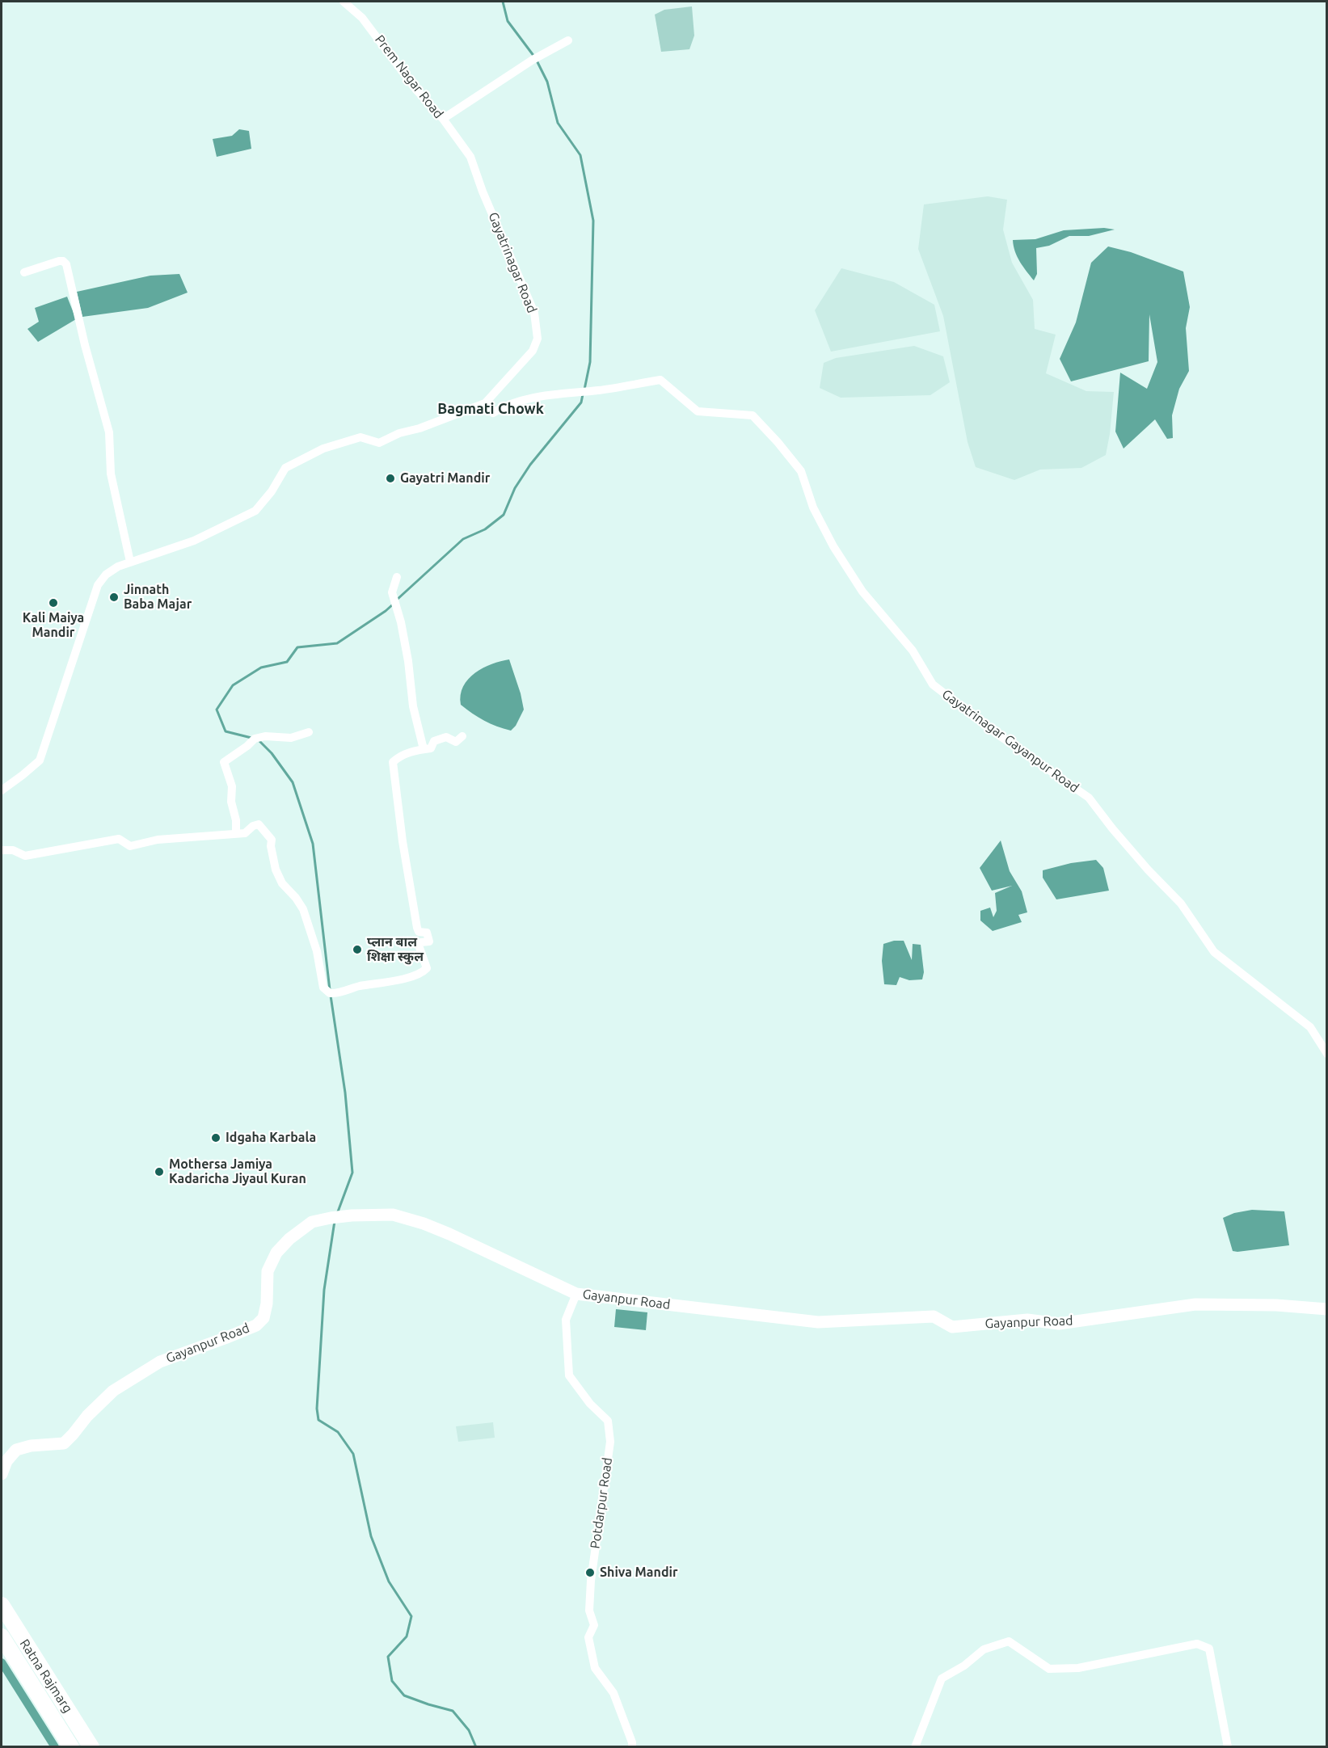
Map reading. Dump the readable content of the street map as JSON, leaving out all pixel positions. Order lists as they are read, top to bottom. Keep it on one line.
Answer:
{"streets":{"highway":["Ratna Rajmarg"],"street":["Prem Nagar Road","Gayatrinagar Road","Gayatrinagar Gayanpur Road","Gayanpur Road","Potdarpur Road"]},"crossings":[["Prem Nagar Road","Gayatrinagar Road"],["Gayatrinagar Road","Gayatrinagar Gayanpur Road"],["Gayanpur Road","Potdarpur Road"]],"districts":["Bagmati Chowk"],"places":["Gayatri Mandir","Jinnath Baba Majar","Kali Maiya Mandir","प्लान बाल शिक्षा स्कुल","Idgaha Karbala","Mothersa Jamiya Kadaricha Jiyaul Kuran","Shiva Mandir"]}
